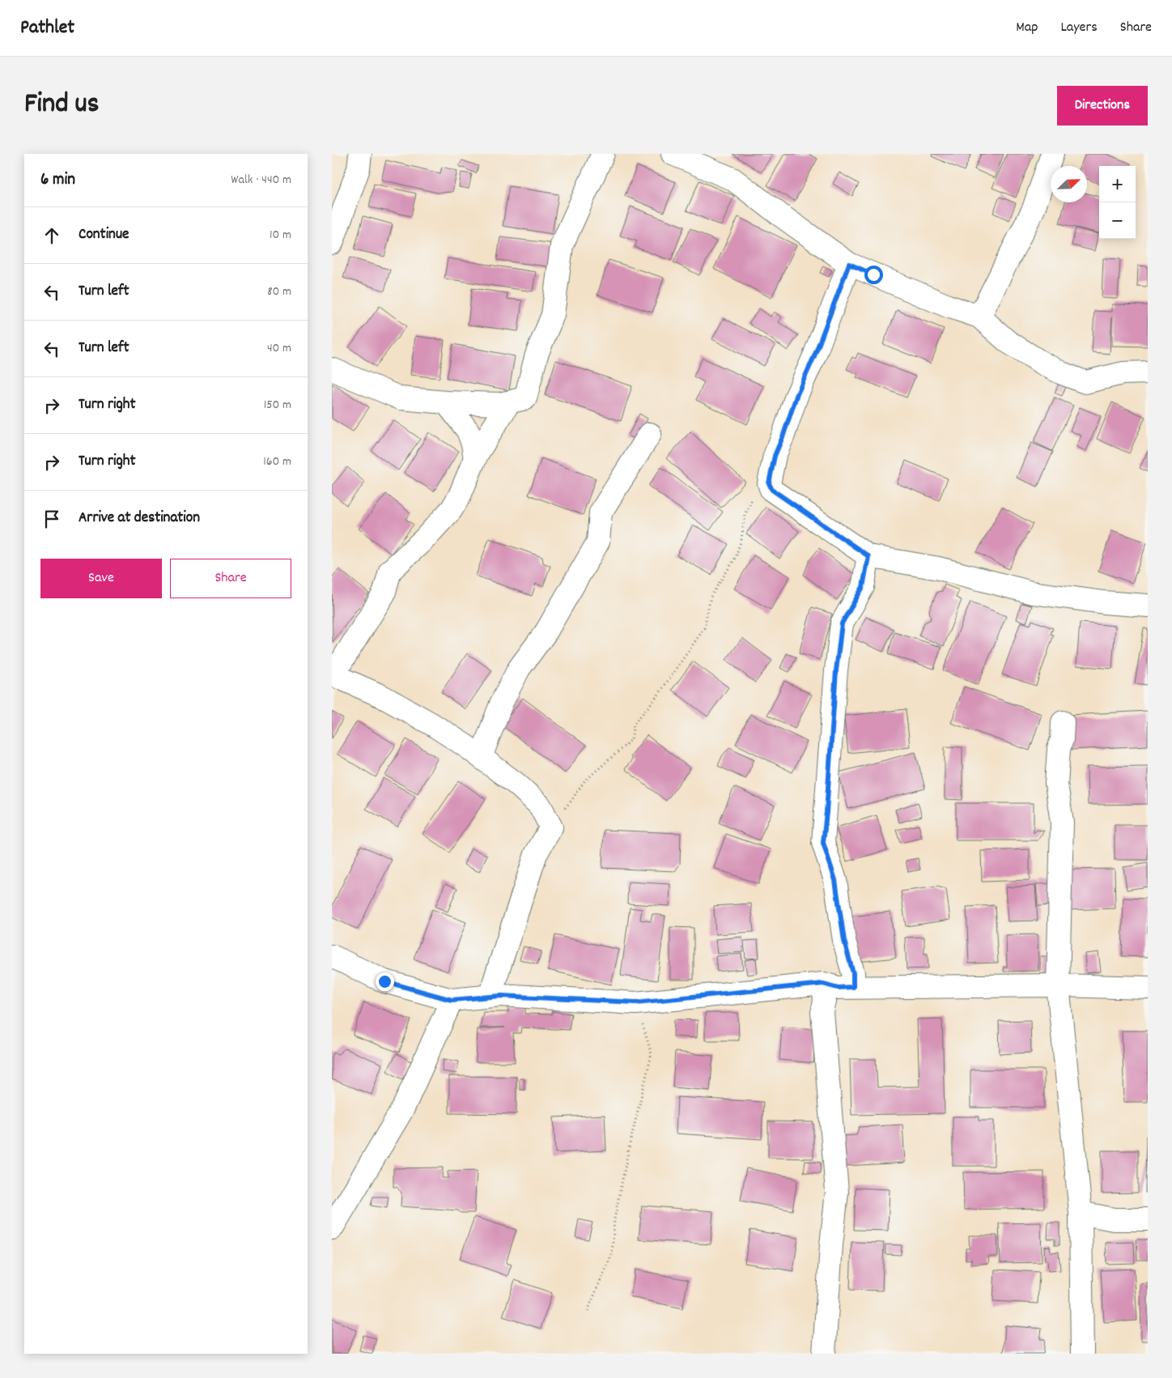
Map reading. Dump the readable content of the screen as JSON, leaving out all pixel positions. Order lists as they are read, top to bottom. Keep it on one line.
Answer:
{"north":"top right","page":{"header":"Pathlet","nav":["Map","Layers","Share"],"title":"Find us","buttons":["Directions",["Save","Share"]],"heading":["6 min","Walk · 440 m"],"map_buttons":["+","−"],"list":[["Continue","10 m"],["Turn left","80 m"],["Turn left","40 m"],["Turn right","150 m"],["Turn right","160 m"],"Arrive at destination"]}}
